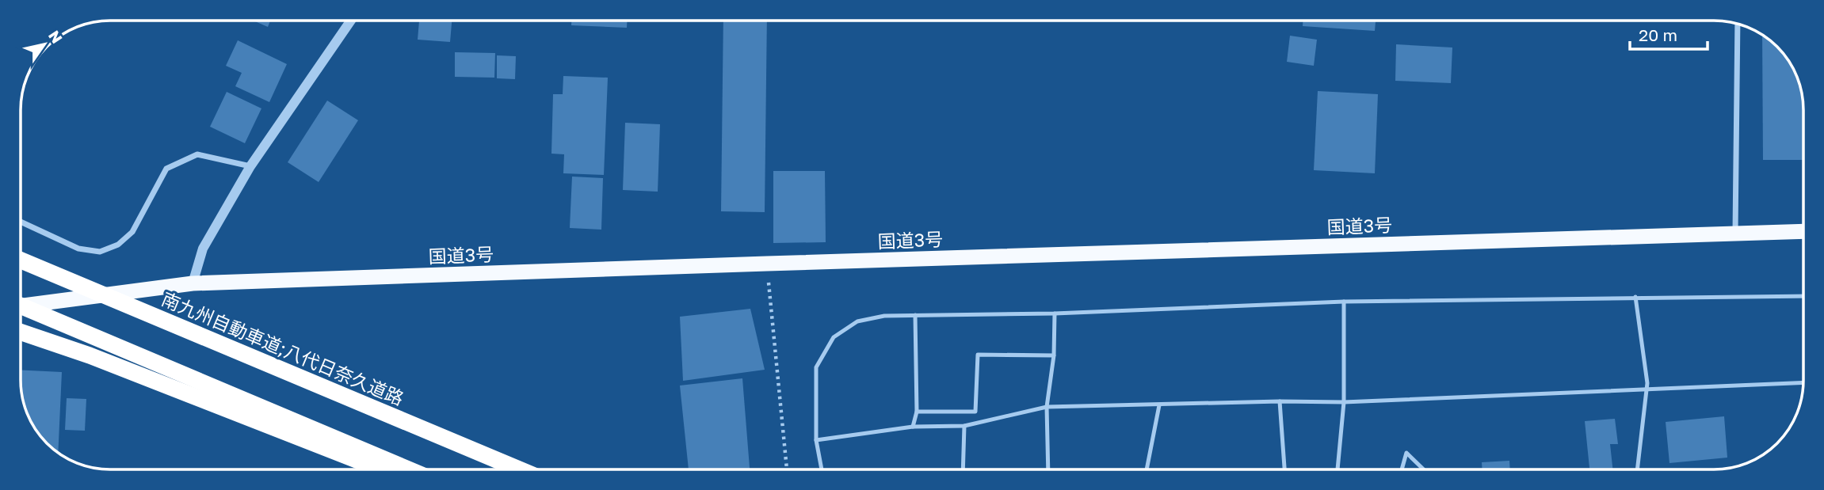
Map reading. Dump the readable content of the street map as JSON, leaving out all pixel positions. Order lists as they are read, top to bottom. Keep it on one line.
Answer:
{"streets":{"highway":["国道3号","南九州自動車道;八代日奈久道路"]},"scale_bar":"20 m","north":"top right"}
